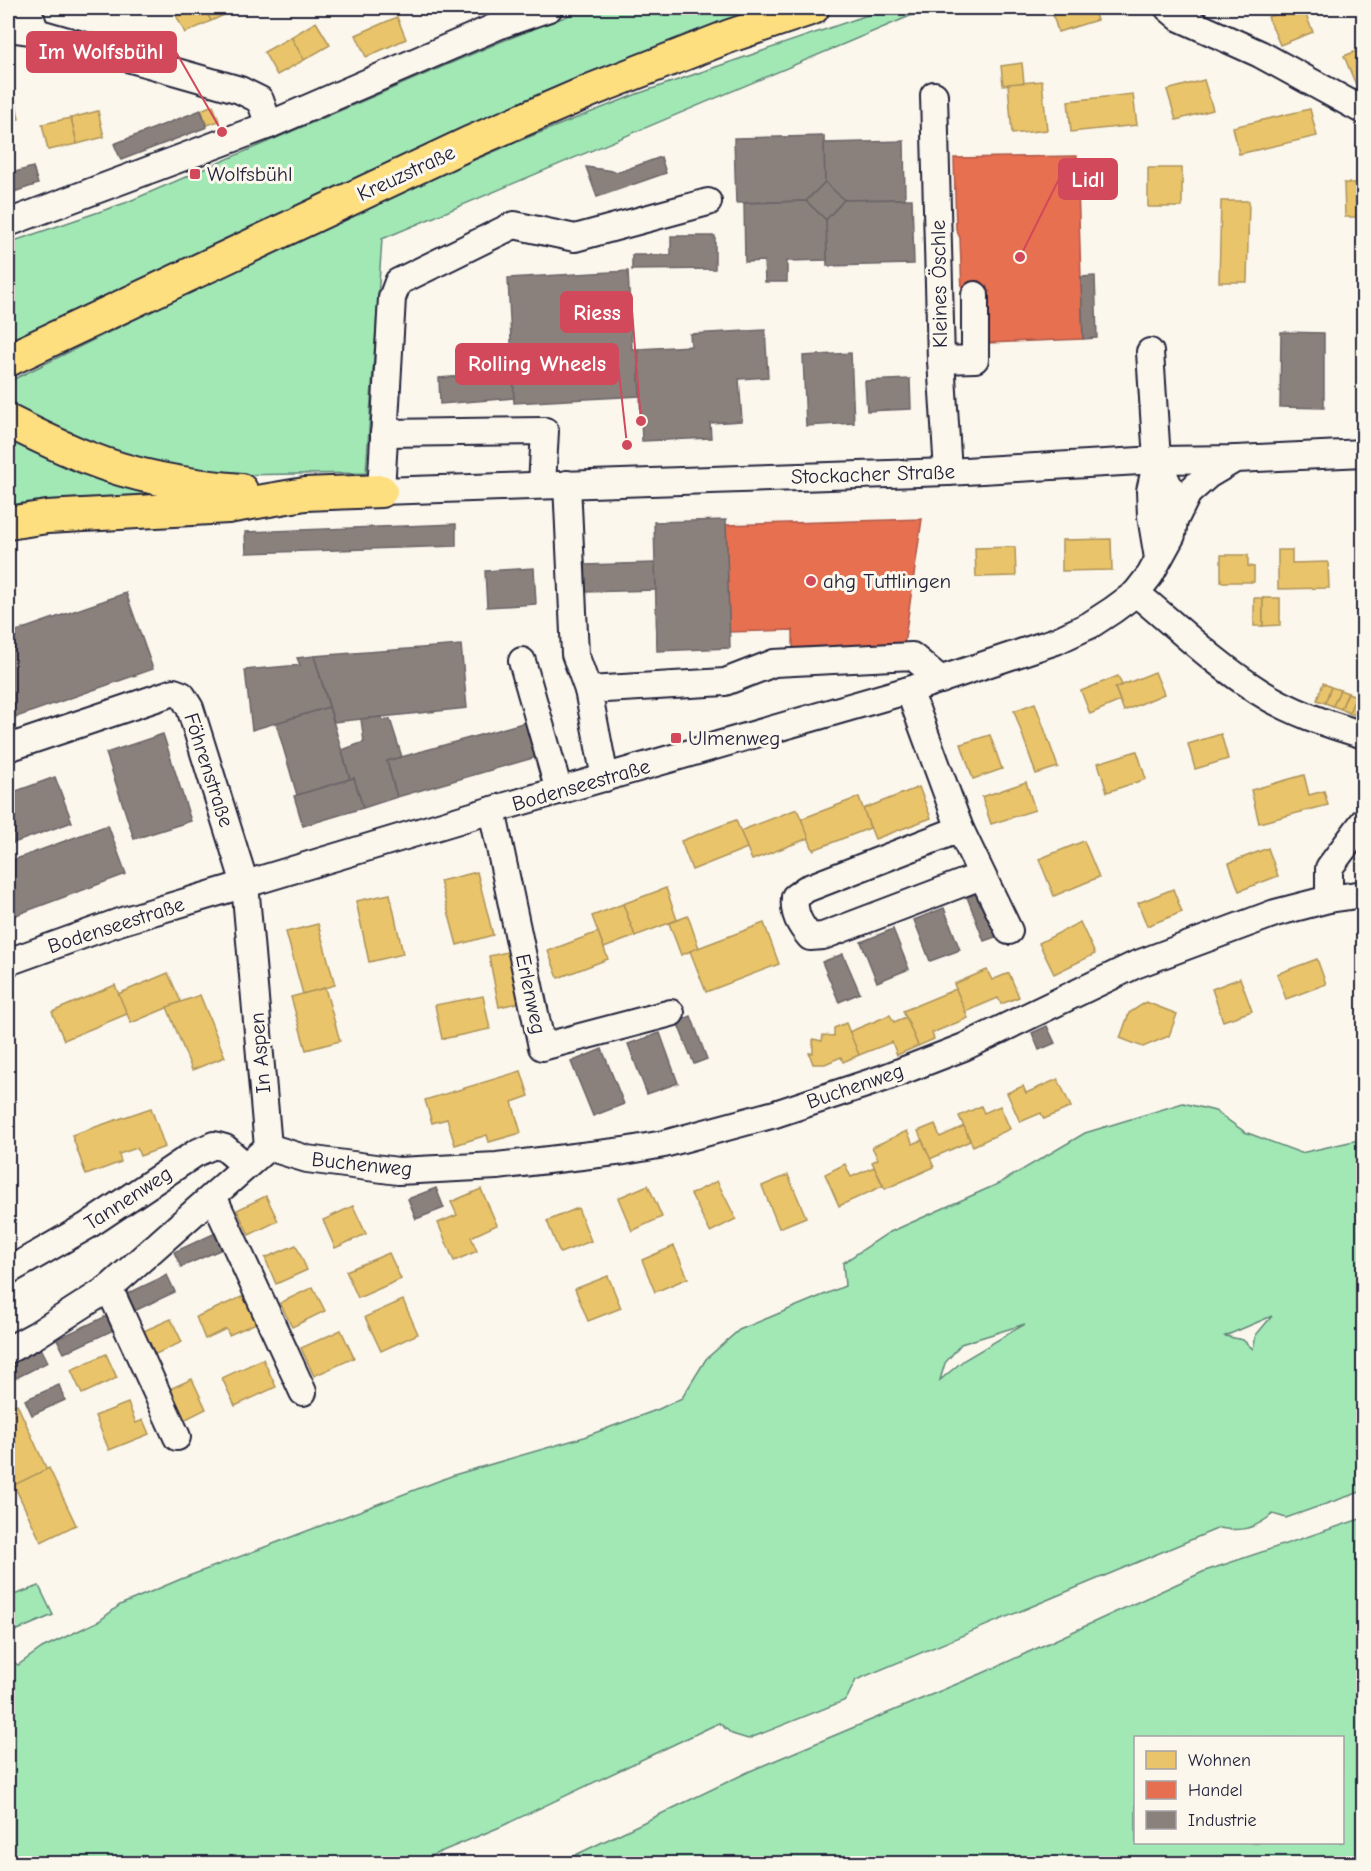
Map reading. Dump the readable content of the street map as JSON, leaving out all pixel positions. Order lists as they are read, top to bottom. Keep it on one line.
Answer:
{"streets":{"main road":["Kreuzstraße"],"street":["Kleines Öschle","Stockacher Straße","Föhrenstraße","Bodenseestraße","Erlenweg","In Aspen","Buchenweg","Tannenweg"]},"crossings":[["Kleines Öschle","Stockacher Straße"],["Stockacher Straße","Bodenseestraße"],["Föhrenstraße","Bodenseestraße"],["Föhrenstraße","In Aspen"],["Bodenseestraße","Erlenweg"],["Bodenseestraße","In Aspen"],["In Aspen","Buchenweg"]],"places":{"other":["Im Wolfsbühl","Lidl","Riess","Rolling Wheels","ahg Tuttlingen"],"transit":["Wolfsbühl","Ulmenweg"]},"legend":["Wohnen","Handel","Industrie"]}
